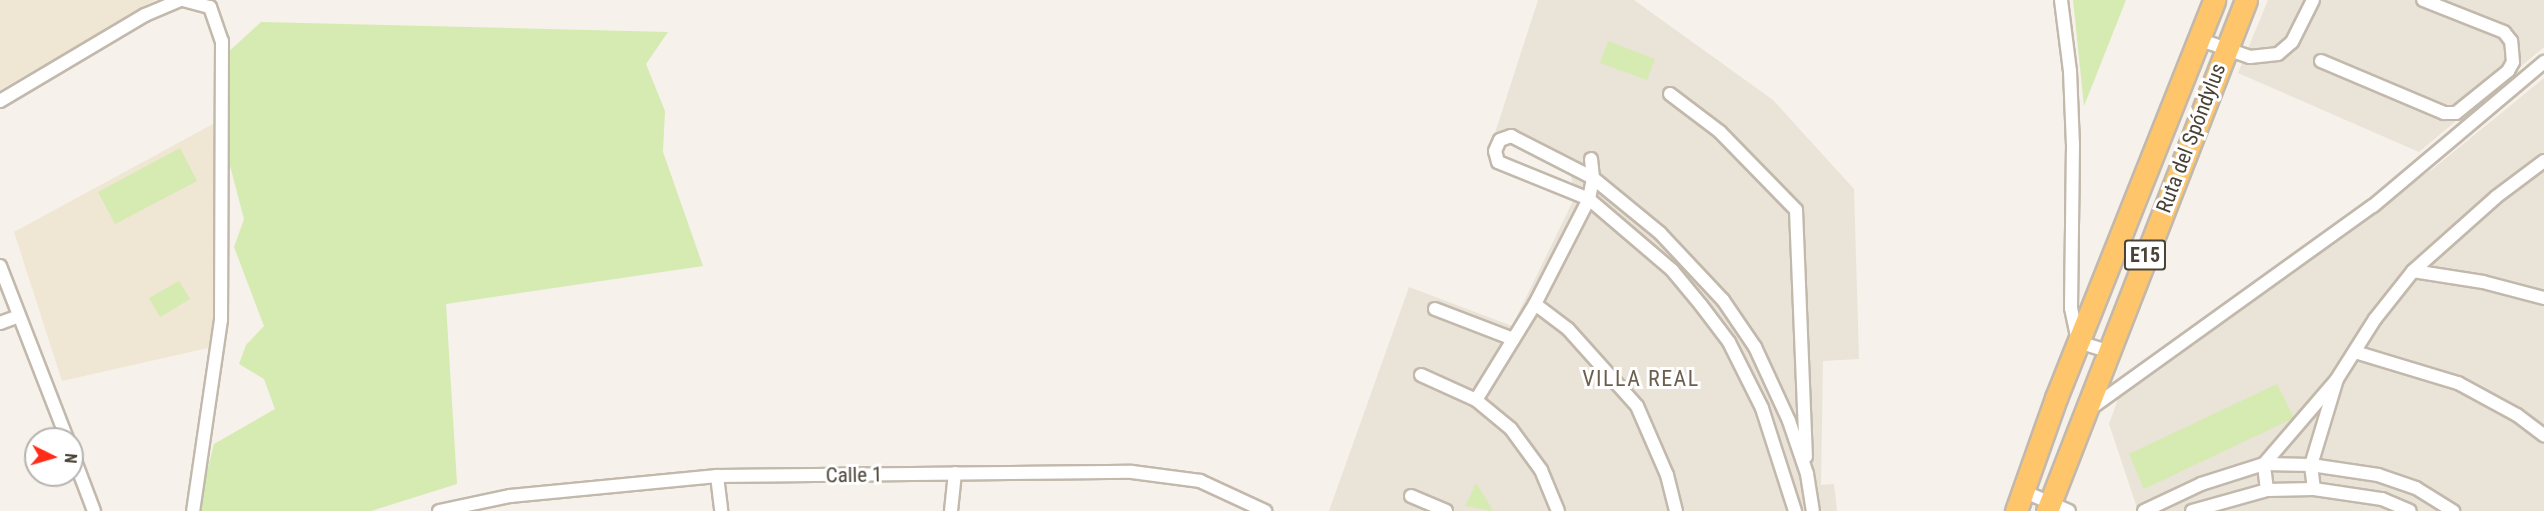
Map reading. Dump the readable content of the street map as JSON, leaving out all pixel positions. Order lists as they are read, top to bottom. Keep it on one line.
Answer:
{"streets":{"highway":["Ruta del Spóndylus","E15"],"street":["Calle 1"]},"districts":["VILLA REAL"],"north":"right"}
